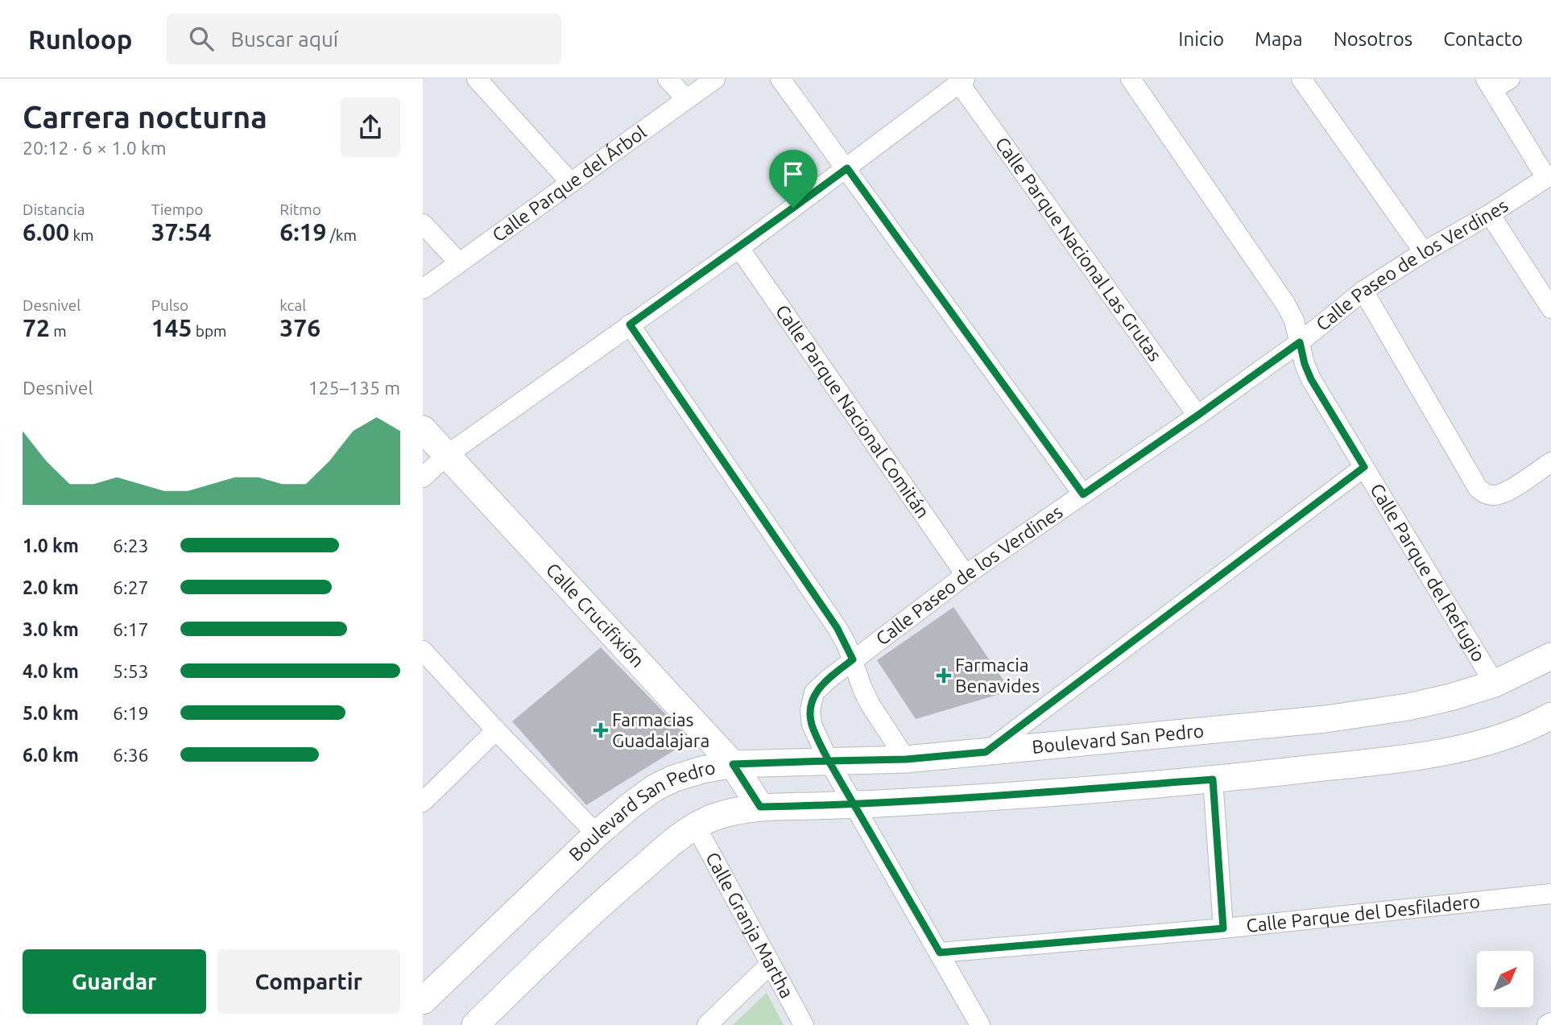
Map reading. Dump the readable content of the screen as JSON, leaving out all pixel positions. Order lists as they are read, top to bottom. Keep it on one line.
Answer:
{"streets":{"street":["Calle Parque del Árbol","Calle Parque Nacional Las Grutas","Calle Paseo de los Verdines","Calle Parque Nacional Comitán","Calle Parque del Refugio","Calle Crucifixión","Boulevard San Pedro","Calle Parque del Desfiladero","Calle Granja Martha"]},"crossings":[["Calle Parque Nacional Las Grutas","Calle Paseo de los Verdines"],["Calle Paseo de los Verdines","Calle Parque Nacional Comitán"],["Calle Paseo de los Verdines","Calle Parque del Refugio"],["Calle Paseo de los Verdines","Boulevard San Pedro"],["Calle Parque del Refugio","Boulevard San Pedro"],["Calle Crucifixión","Boulevard San Pedro"],["Boulevard San Pedro","Calle Granja Martha"]],"places":{"health":["Farmacia Benavides","Farmacias Guadalajara"]},"north":"top right","page":{"header":"Runloop","search":"Buscar aquí","nav":["Inicio","Mapa","Nosotros","Contacto"],"heading":["Carrera nocturna","20:12 · 6 × 1.0 km"],"stats":[["Distancia","6.00 km"],["Tiempo","37:54"],["Ritmo","6:19 /km"],["Desnivel","72 m"],["Pulso","145 bpm"],["kcal","376"]],"chart":["Desnivel","125–135 m"],"list":[{"name":"1.0 km","note":"6:23"},{"name":"2.0 km","note":"6:27"},{"name":"3.0 km","note":"6:17"},{"name":"4.0 km","note":"5:53"},{"name":"5.0 km","note":"6:19"},{"name":"6.0 km","note":"6:36"}],"buttons":["Guardar","Compartir"]}}
